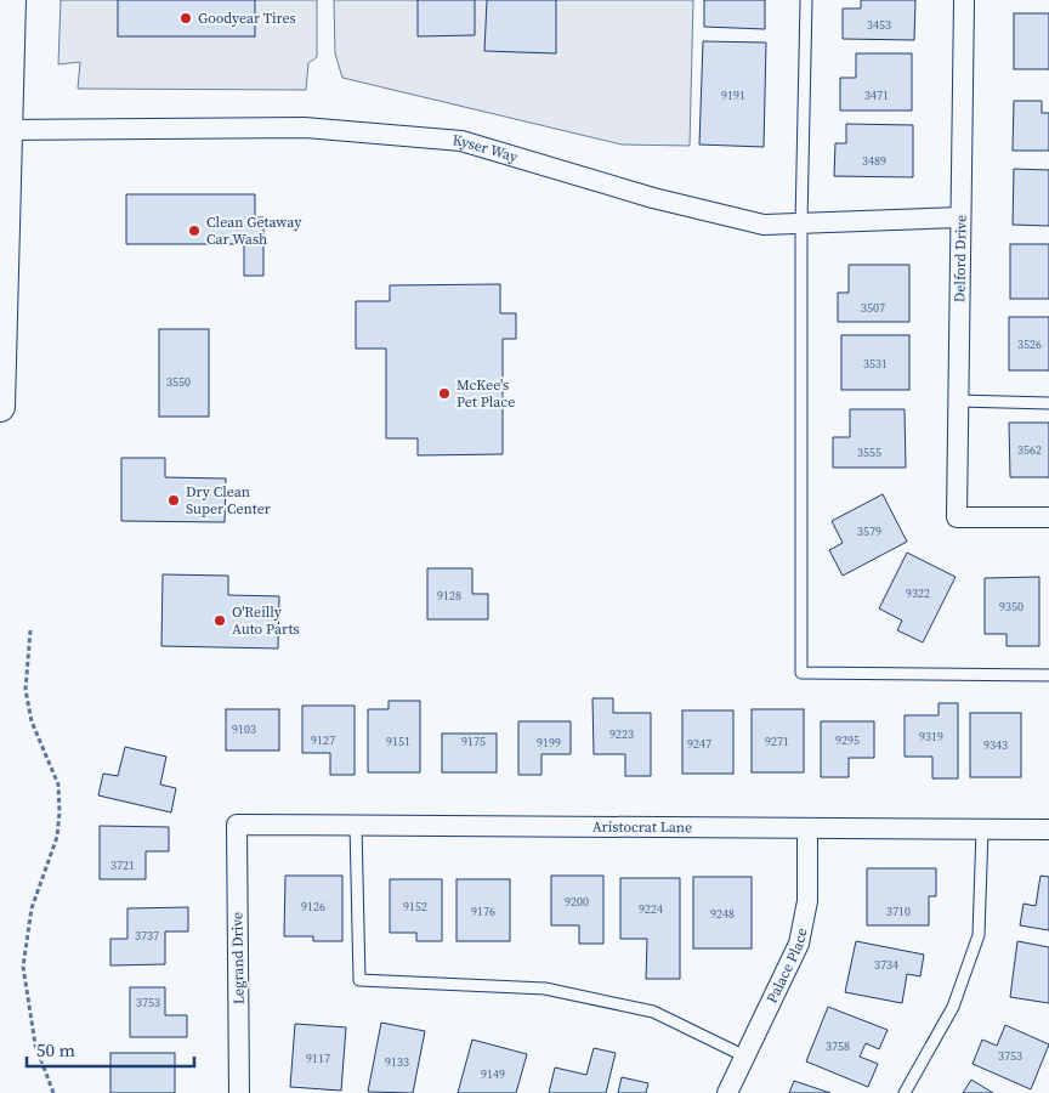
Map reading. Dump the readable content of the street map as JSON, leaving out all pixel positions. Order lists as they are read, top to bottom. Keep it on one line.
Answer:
{"streets":{"street":["Kyser Way","Delford Drive","Aristocrat Lane","Legrand Drive","Palace Place"]},"crossings":[["Kyser Way","Delford Drive"],["Aristocrat Lane","Legrand Drive"],["Aristocrat Lane","Palace Place"]],"places":["Goodyear Tires","Clean Getaway Car Wash","McKee's Pet Place","Dry Clean Super Center","O'Reilly Auto Parts"],"house_numbers":["3453","9191","3471","3489","3507","3526","3531","3550","3562","3555","3579","9322","9128","9350","9103","9223","9319","9127","9295","9151","9175","9271","9199","9247","9343","3721","9200","9126","9152","9224","9176","3710","9248","3737","3734","3753","3758","3753","9117","9133","9149"],"scale_bar":"50 m"}
